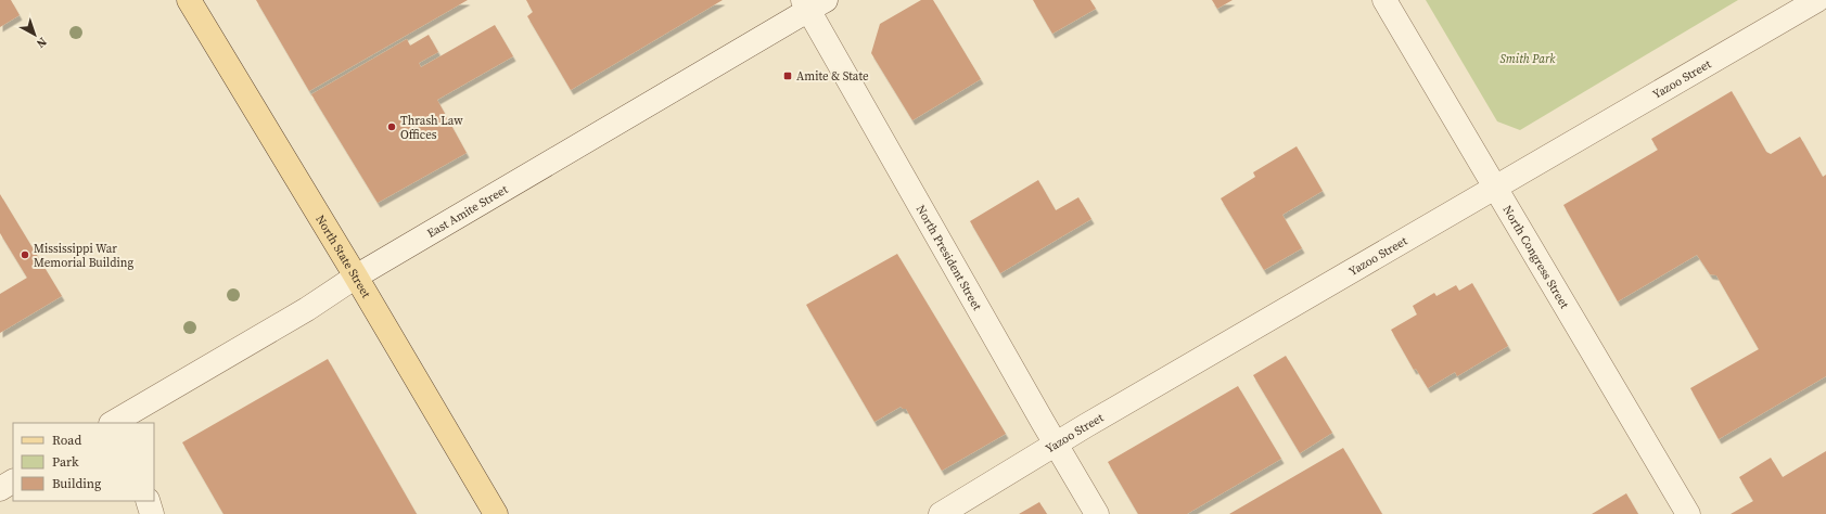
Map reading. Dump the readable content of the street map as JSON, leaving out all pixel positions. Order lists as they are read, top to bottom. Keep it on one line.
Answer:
{"streets":{"main road":["North State Street"],"street":["Yazoo Street","East Amite Street","North President Street","North Congress Street"]},"crossings":[["Yazoo Street","North President Street"],["Yazoo Street","North Congress Street"],["East Amite Street","North State Street"],["East Amite Street","North President Street"]],"parks":["Smith Park"],"places":{"transit":["Amite & State"],"other":["Thrash Law Offices","Mississippi War Memorial Building"]},"legend":["Road","Park","Building"],"north":"bottom right"}
